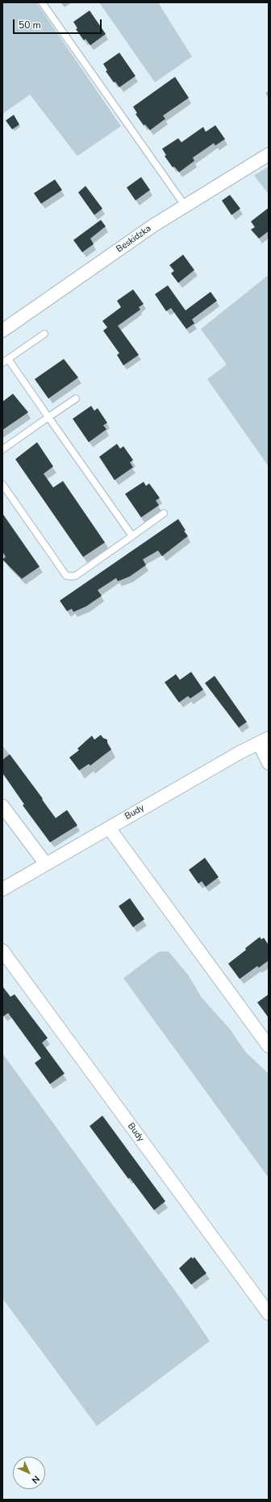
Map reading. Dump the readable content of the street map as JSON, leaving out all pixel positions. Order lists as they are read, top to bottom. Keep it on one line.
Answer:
{"streets":{"street":["Beskidzka","Budy"]},"scale_bar":"50 m","north":"bottom right"}
